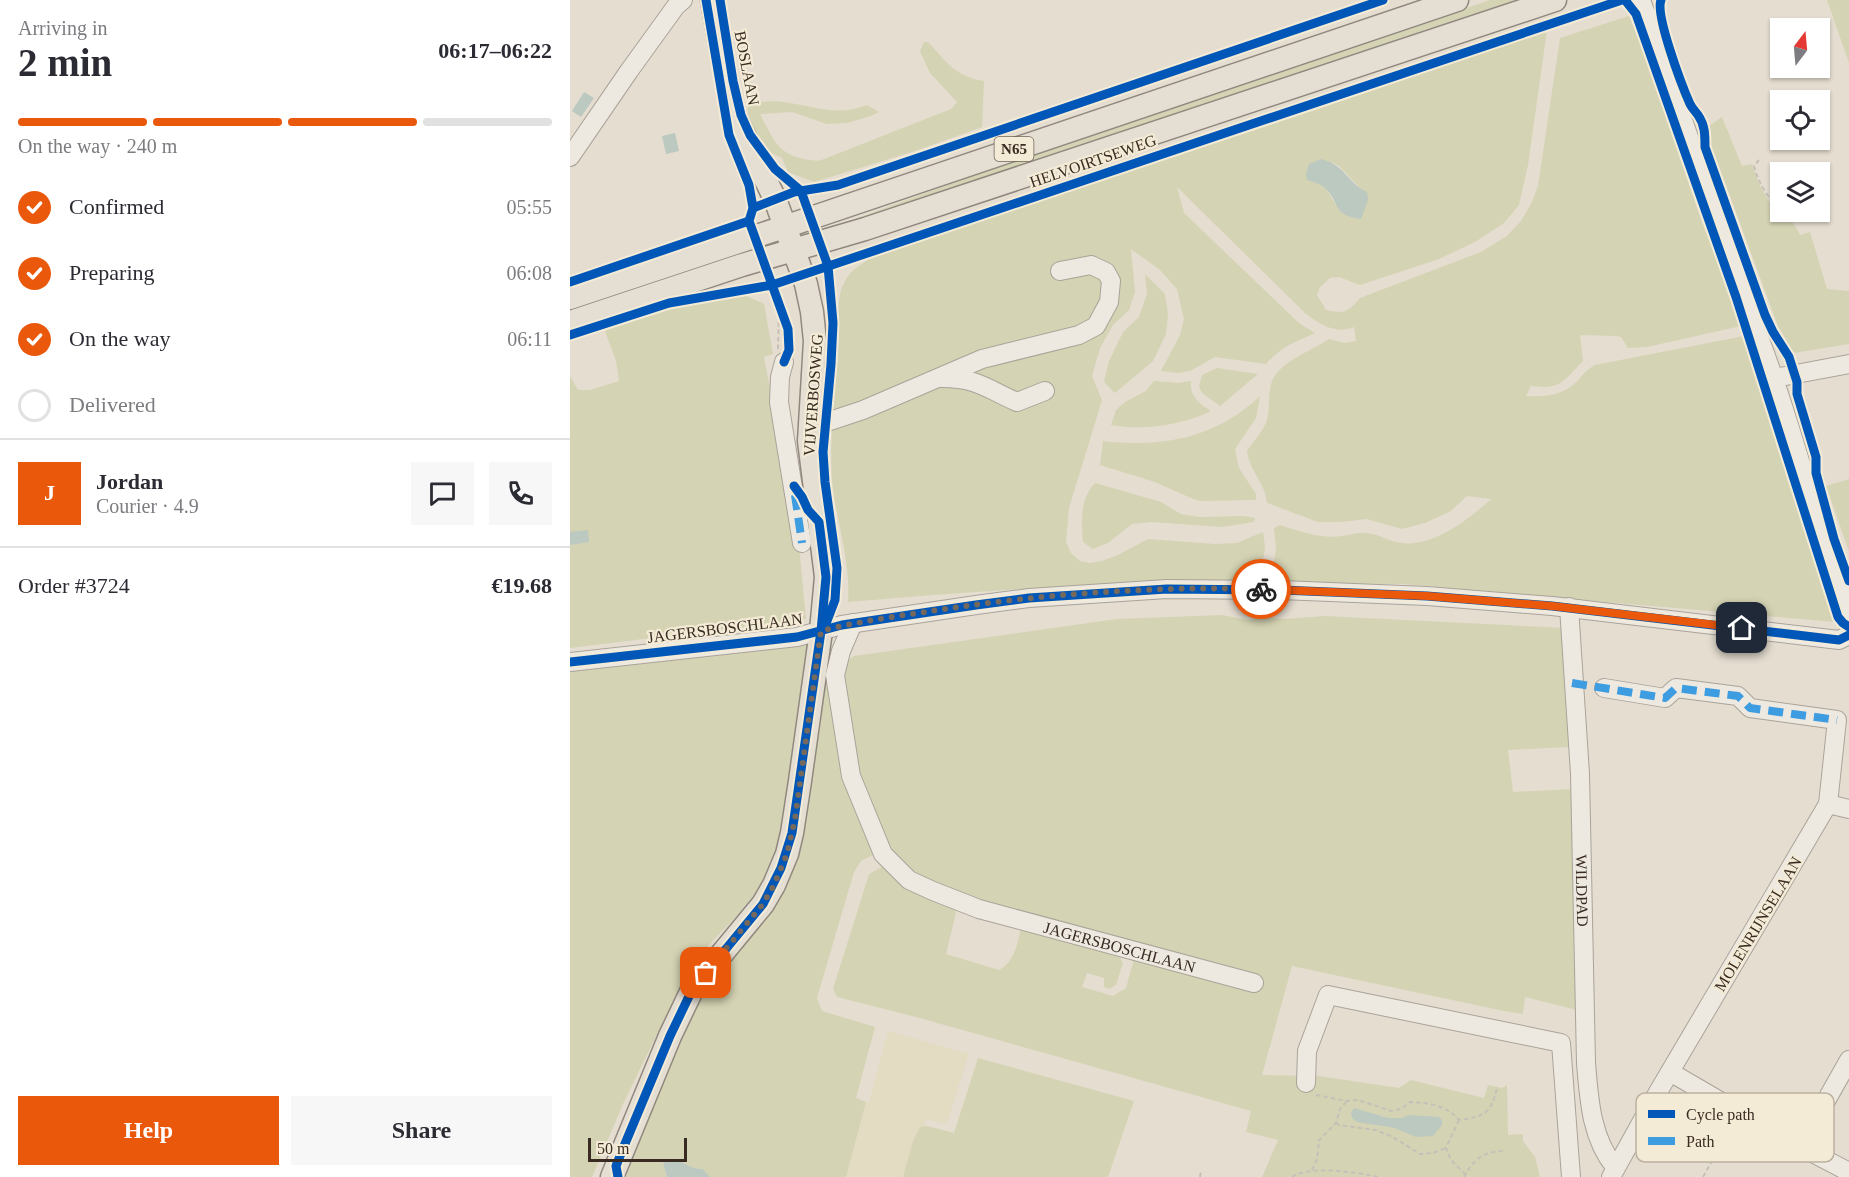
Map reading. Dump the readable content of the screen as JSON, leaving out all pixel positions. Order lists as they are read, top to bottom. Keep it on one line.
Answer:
{"streets":{"main road":["BOSLAAN","N65","HELVOIRTSEWEG","VIJVERBOSWEG"],"street":["JAGERSBOSCHLAAN","WILDPAD","MOLENRIJNSELAAN"]},"crossings":[["BOSLAAN","N65"],["BOSLAAN","HELVOIRTSEWEG"],["BOSLAAN","VIJVERBOSWEG"],["HELVOIRTSEWEG","VIJVERBOSWEG"],["VIJVERBOSWEG","JAGERSBOSCHLAAN"],["JAGERSBOSCHLAAN","WILDPAD"],["WILDPAD","MOLENRIJNSELAAN"]],"legend":["Cycle path","Path"],"scale_bar":"50 m","north":"top","page":{"heading":["2 min","Arriving in","06:17–06:22"],"panel":["Jordan","Courier · 4.9","Order #3724","€19.68"],"bar":"On the way · 240 m","list":[["Confirmed","05:55"],["Preparing","06:08"],["On the way","06:11"],"Delivered"],"round":"J","buttons":["Help","Share"],"scale":"50 m"}}
